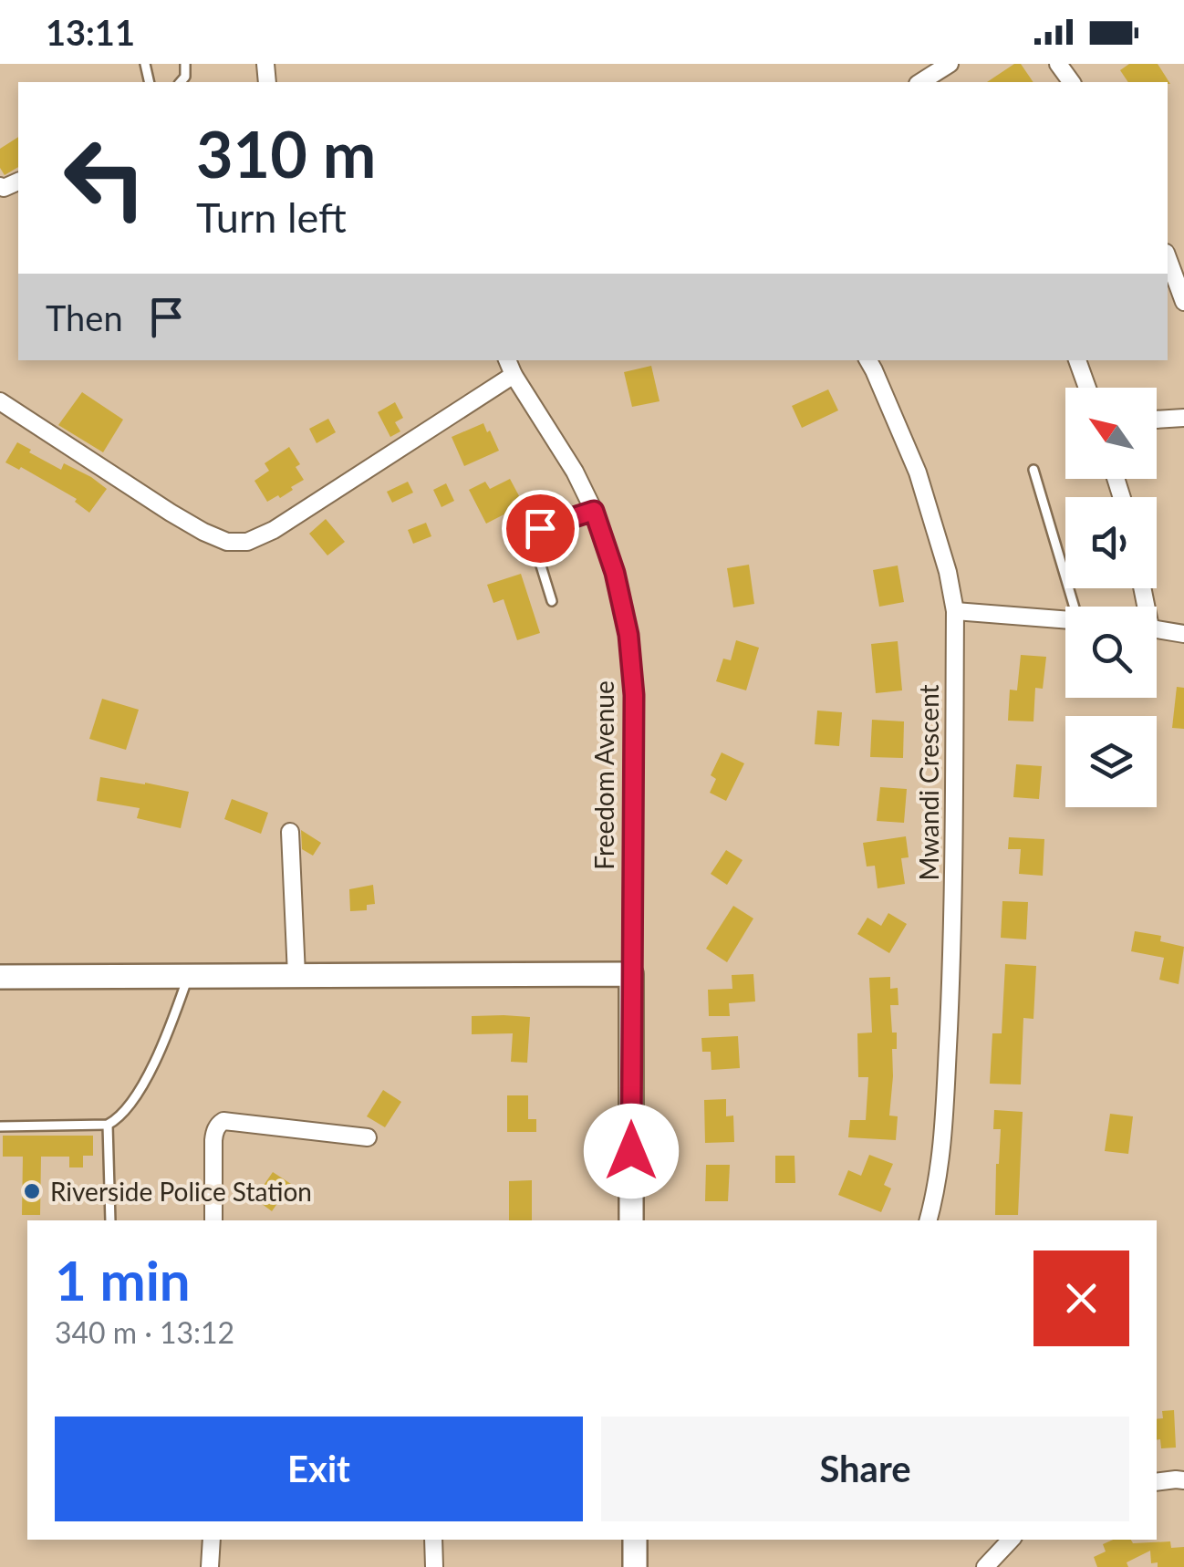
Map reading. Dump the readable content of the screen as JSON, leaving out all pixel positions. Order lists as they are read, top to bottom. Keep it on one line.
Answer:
{"streets":{"main road":["Freedom Avenue"],"street":["Mwandi Crescent"]},"places":["Riverside Police Station"],"north":"top left","page":{"status":"13:11","turn":["310 m","Turn left"],"then":"Then","heading":["1 min","340 m · 13:12"],"buttons":["Exit","Share"]}}
